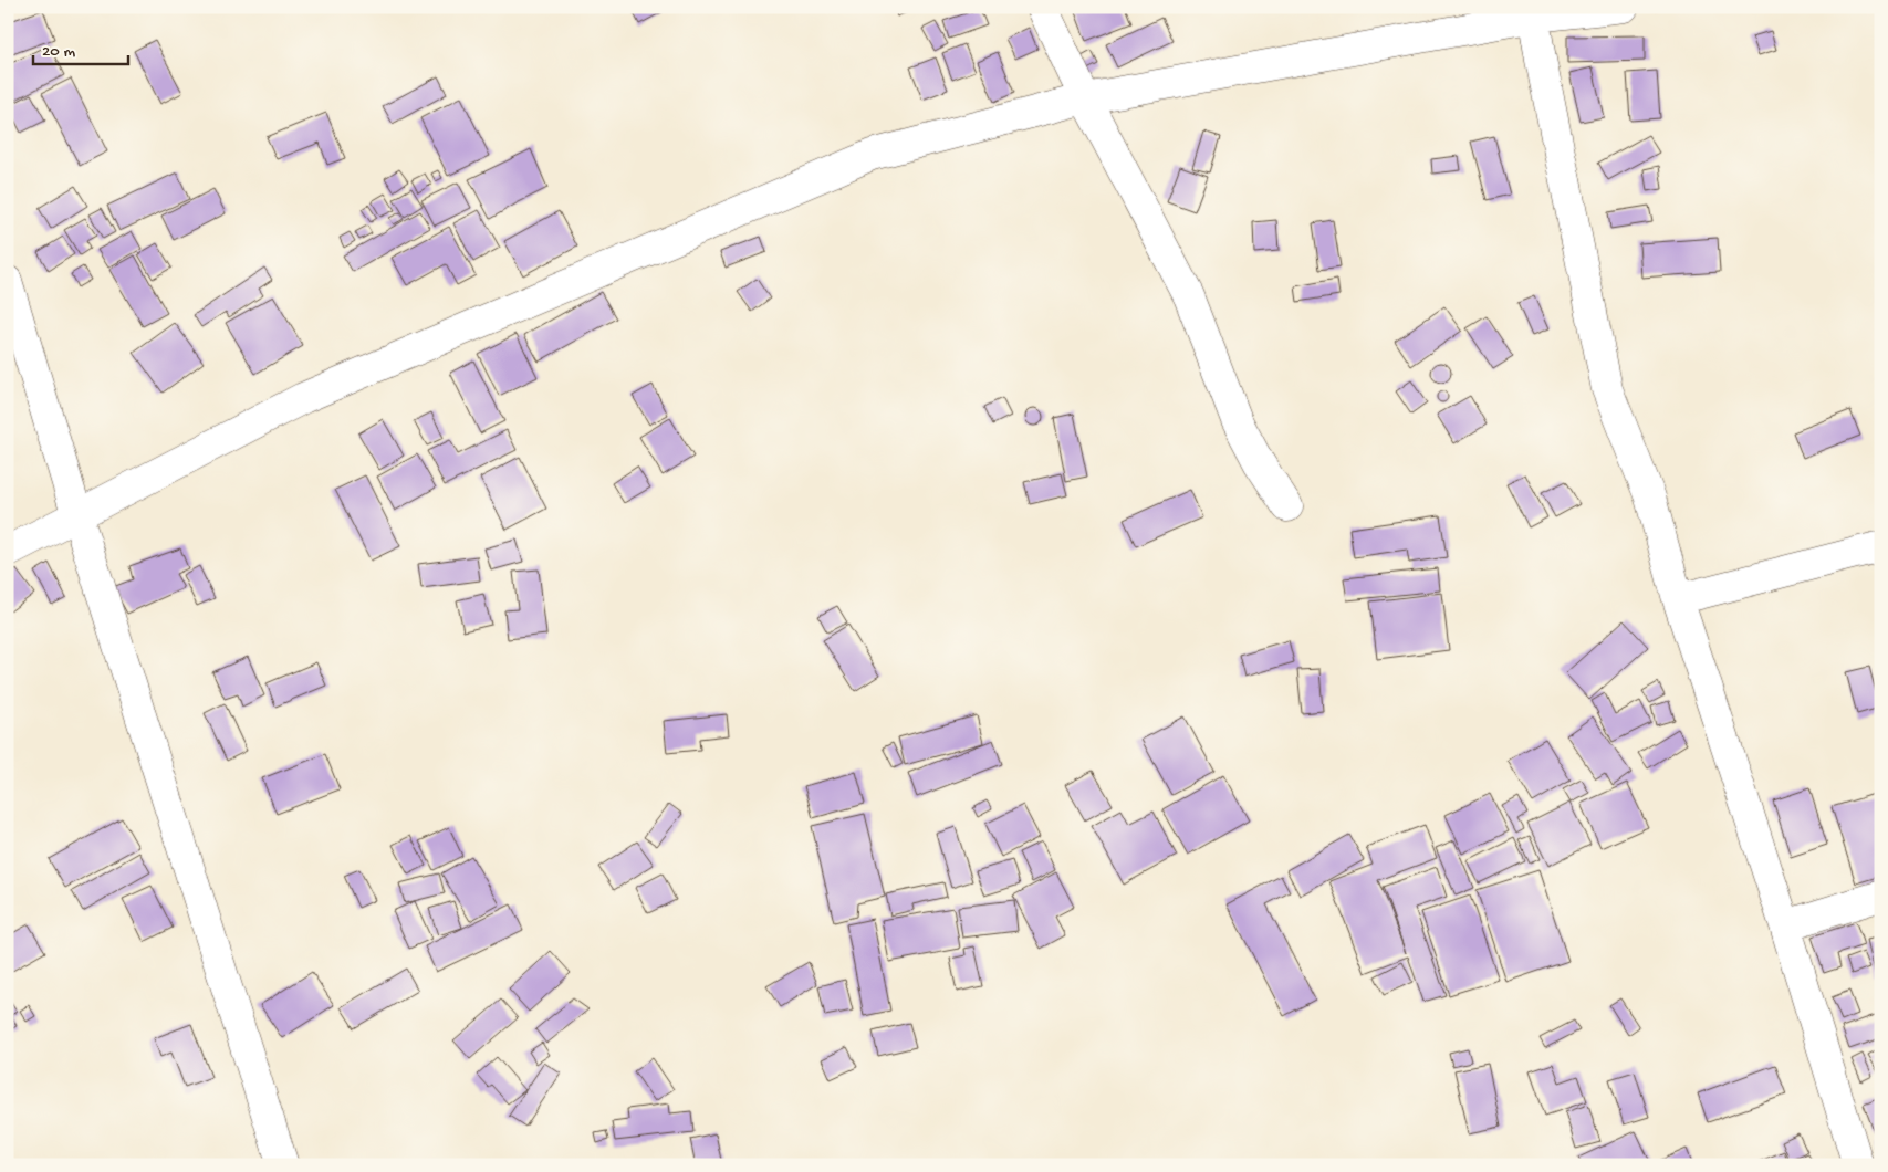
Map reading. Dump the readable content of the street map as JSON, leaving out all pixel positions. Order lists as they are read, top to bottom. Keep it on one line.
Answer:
{"scale_bar":"20 m"}
